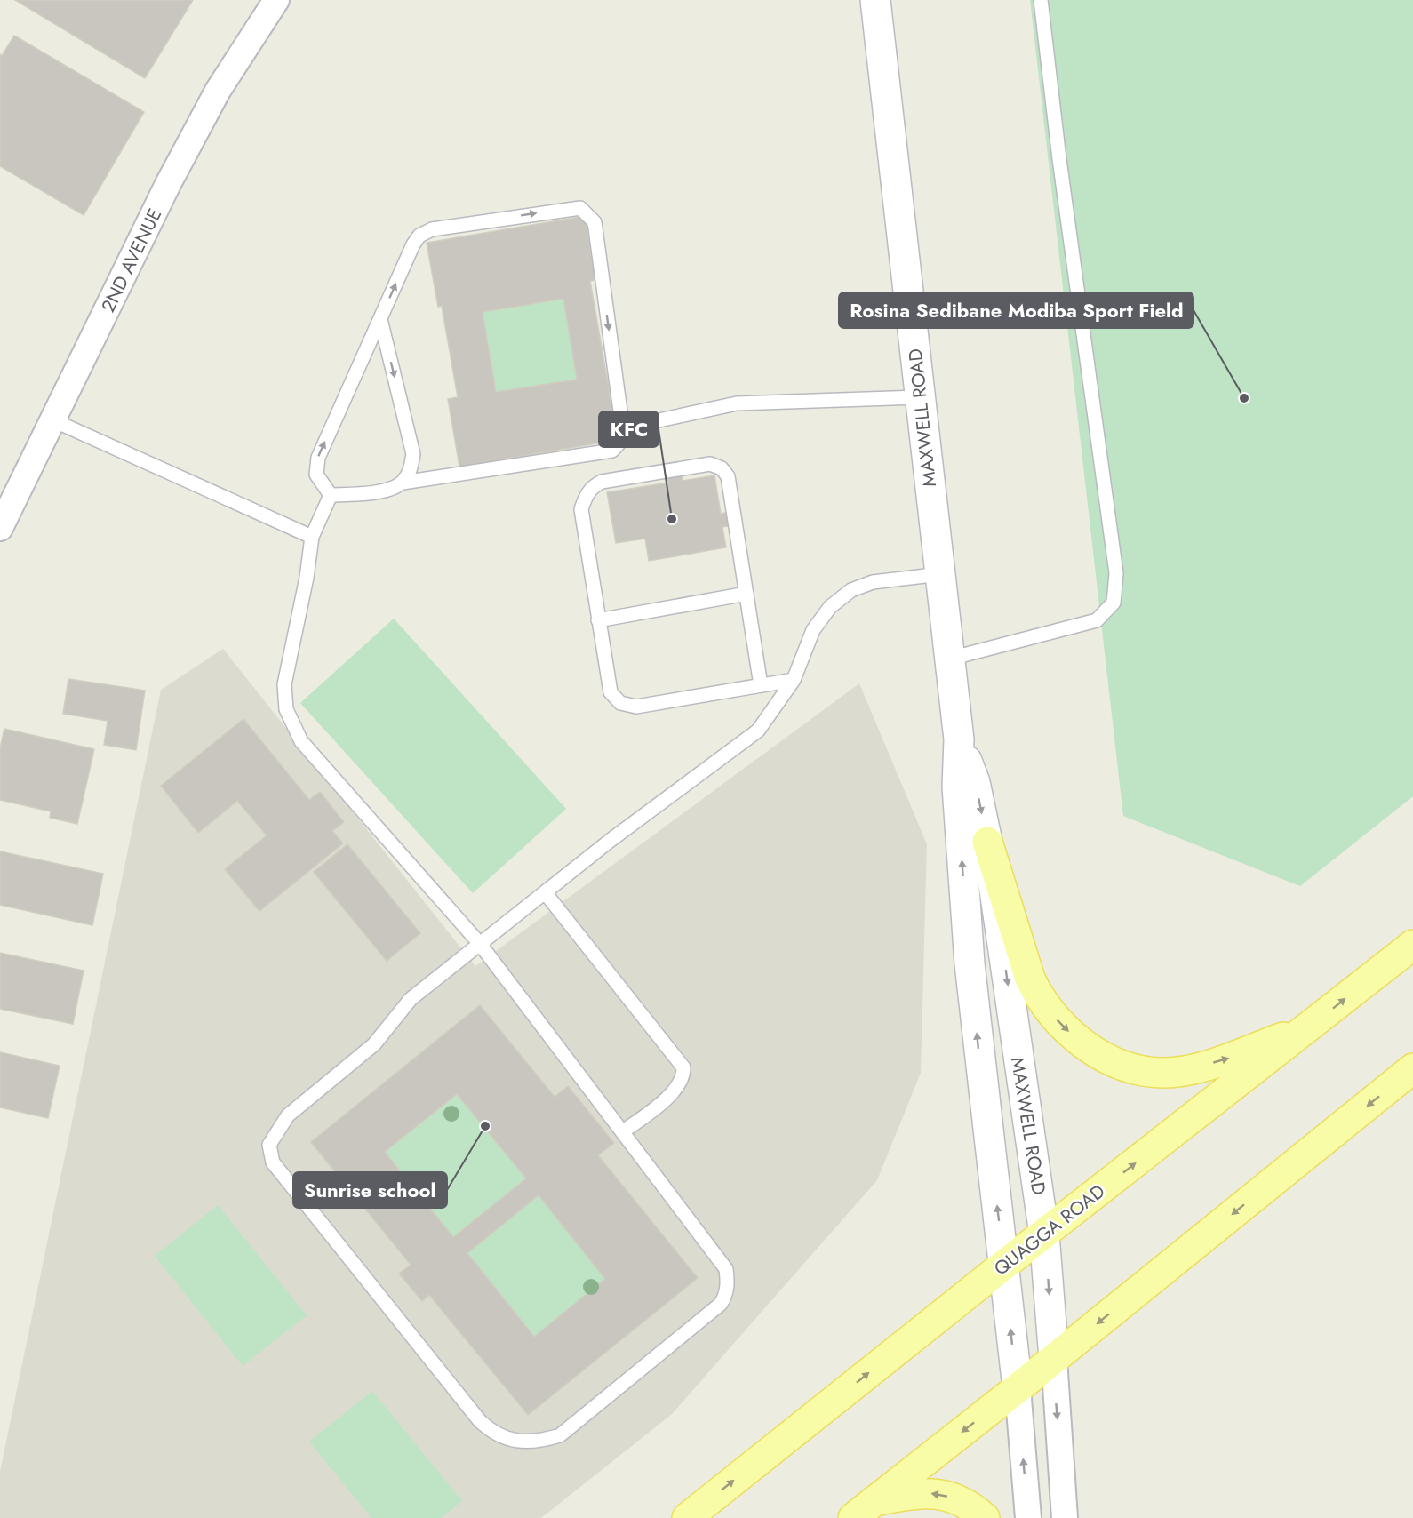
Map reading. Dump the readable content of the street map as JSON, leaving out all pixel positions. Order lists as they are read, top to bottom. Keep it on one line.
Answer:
{"streets":{"main road":["QUAGGA ROAD"],"street":["2ND AVENUE","MAXWELL ROAD"]},"crossings":[["MAXWELL ROAD","QUAGGA ROAD"]],"places":["Rosina Sedibane Modiba Sport Field","KFC","Sunrise school"]}
